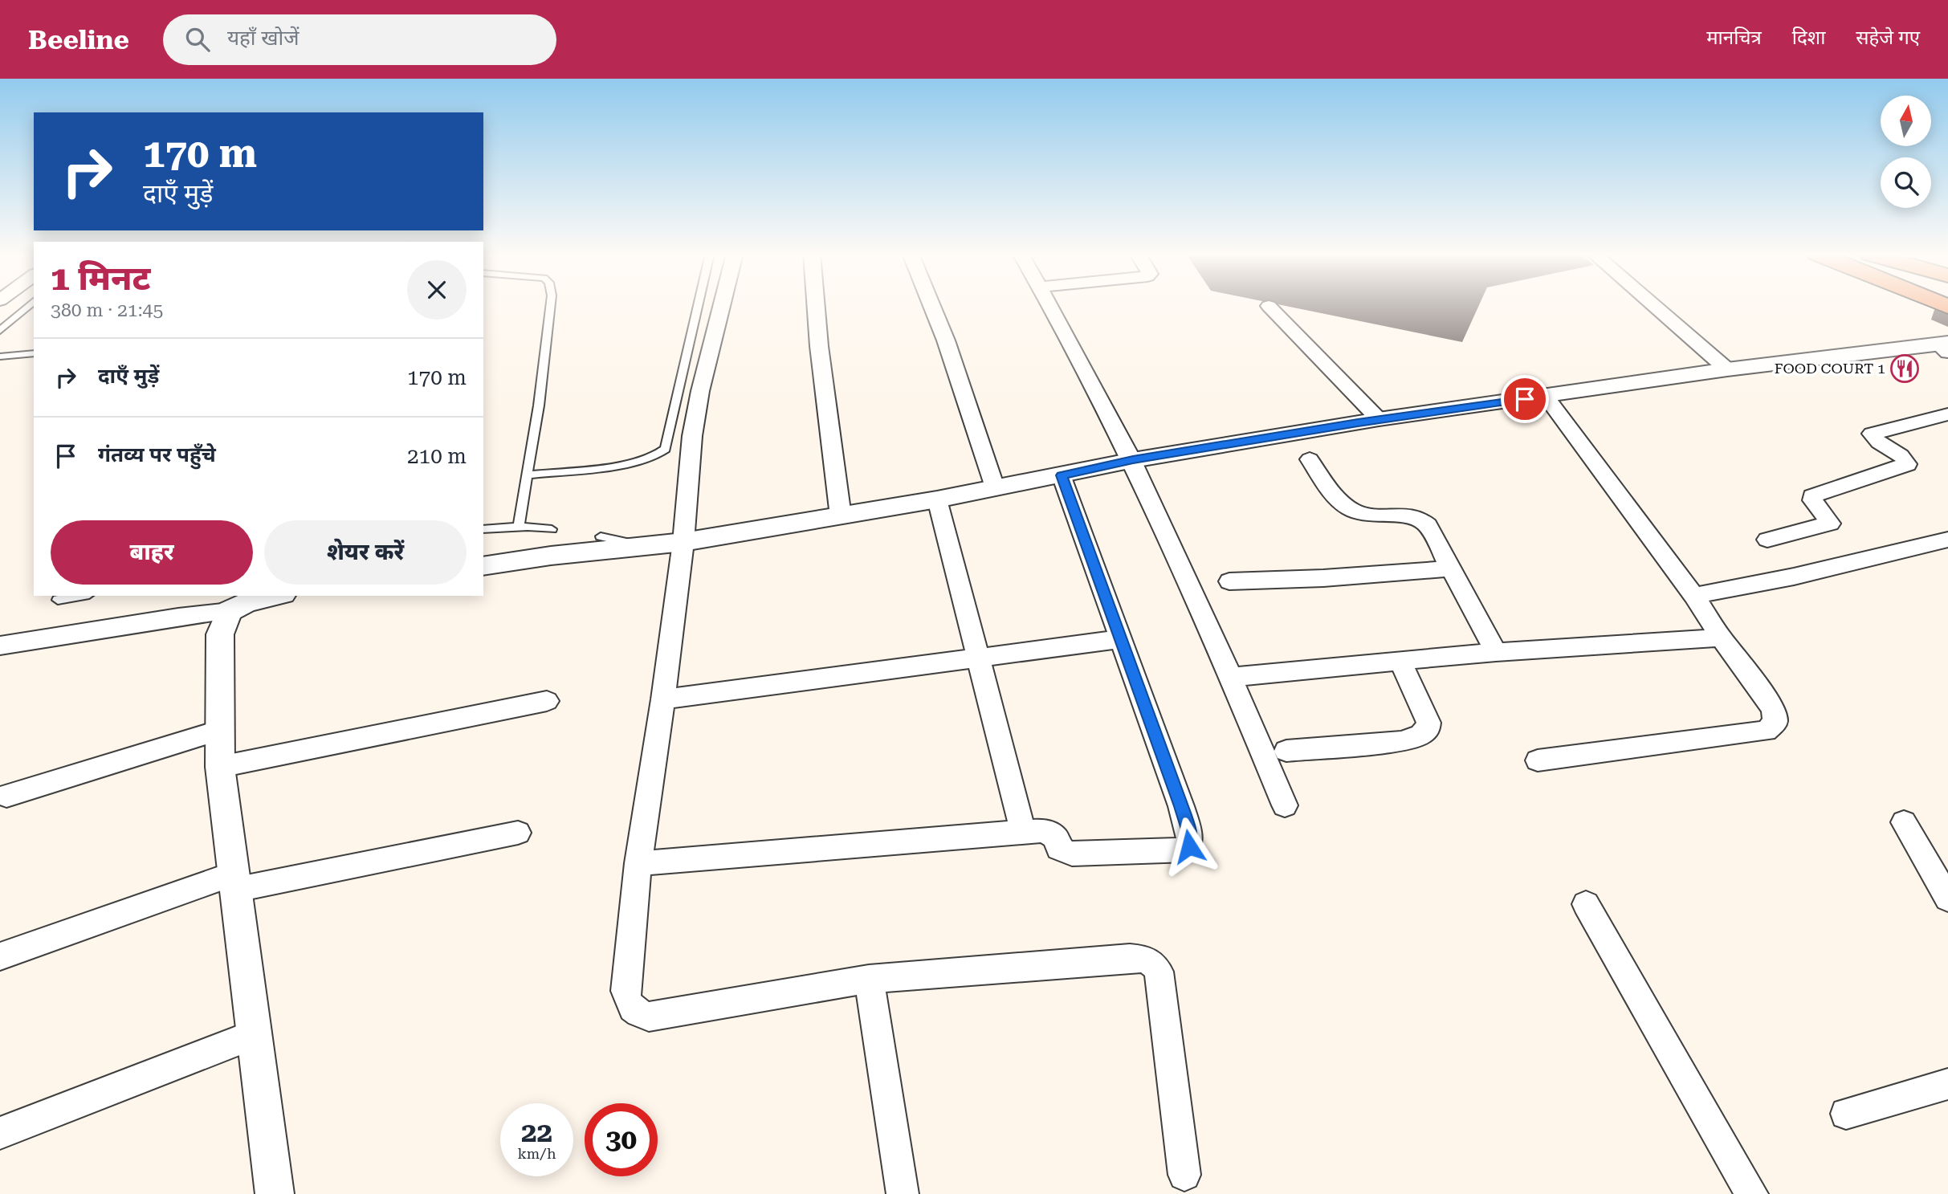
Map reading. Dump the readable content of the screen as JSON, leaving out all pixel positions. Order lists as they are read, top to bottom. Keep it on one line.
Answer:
{"places":{"restaurant":["FOOD COURT 1"]},"north":"top","page":{"header":"Beeline","search":"यहाँ खोजें","nav":["मानचित्र","दिशा","सहेजे गए"],"turn":["170 m","दाएँ मुड़ें"],"heading":["1 मिनट","380 m · 21:45"],"list":[{"name":"दाएँ मुड़ें","value":"170 m"},{"name":"गंतव्य पर पहुँचे","value":"210 m"}],"buttons":["बाहर","शेयर करें"],"speed":"22 km/h","limit":"30"}}
